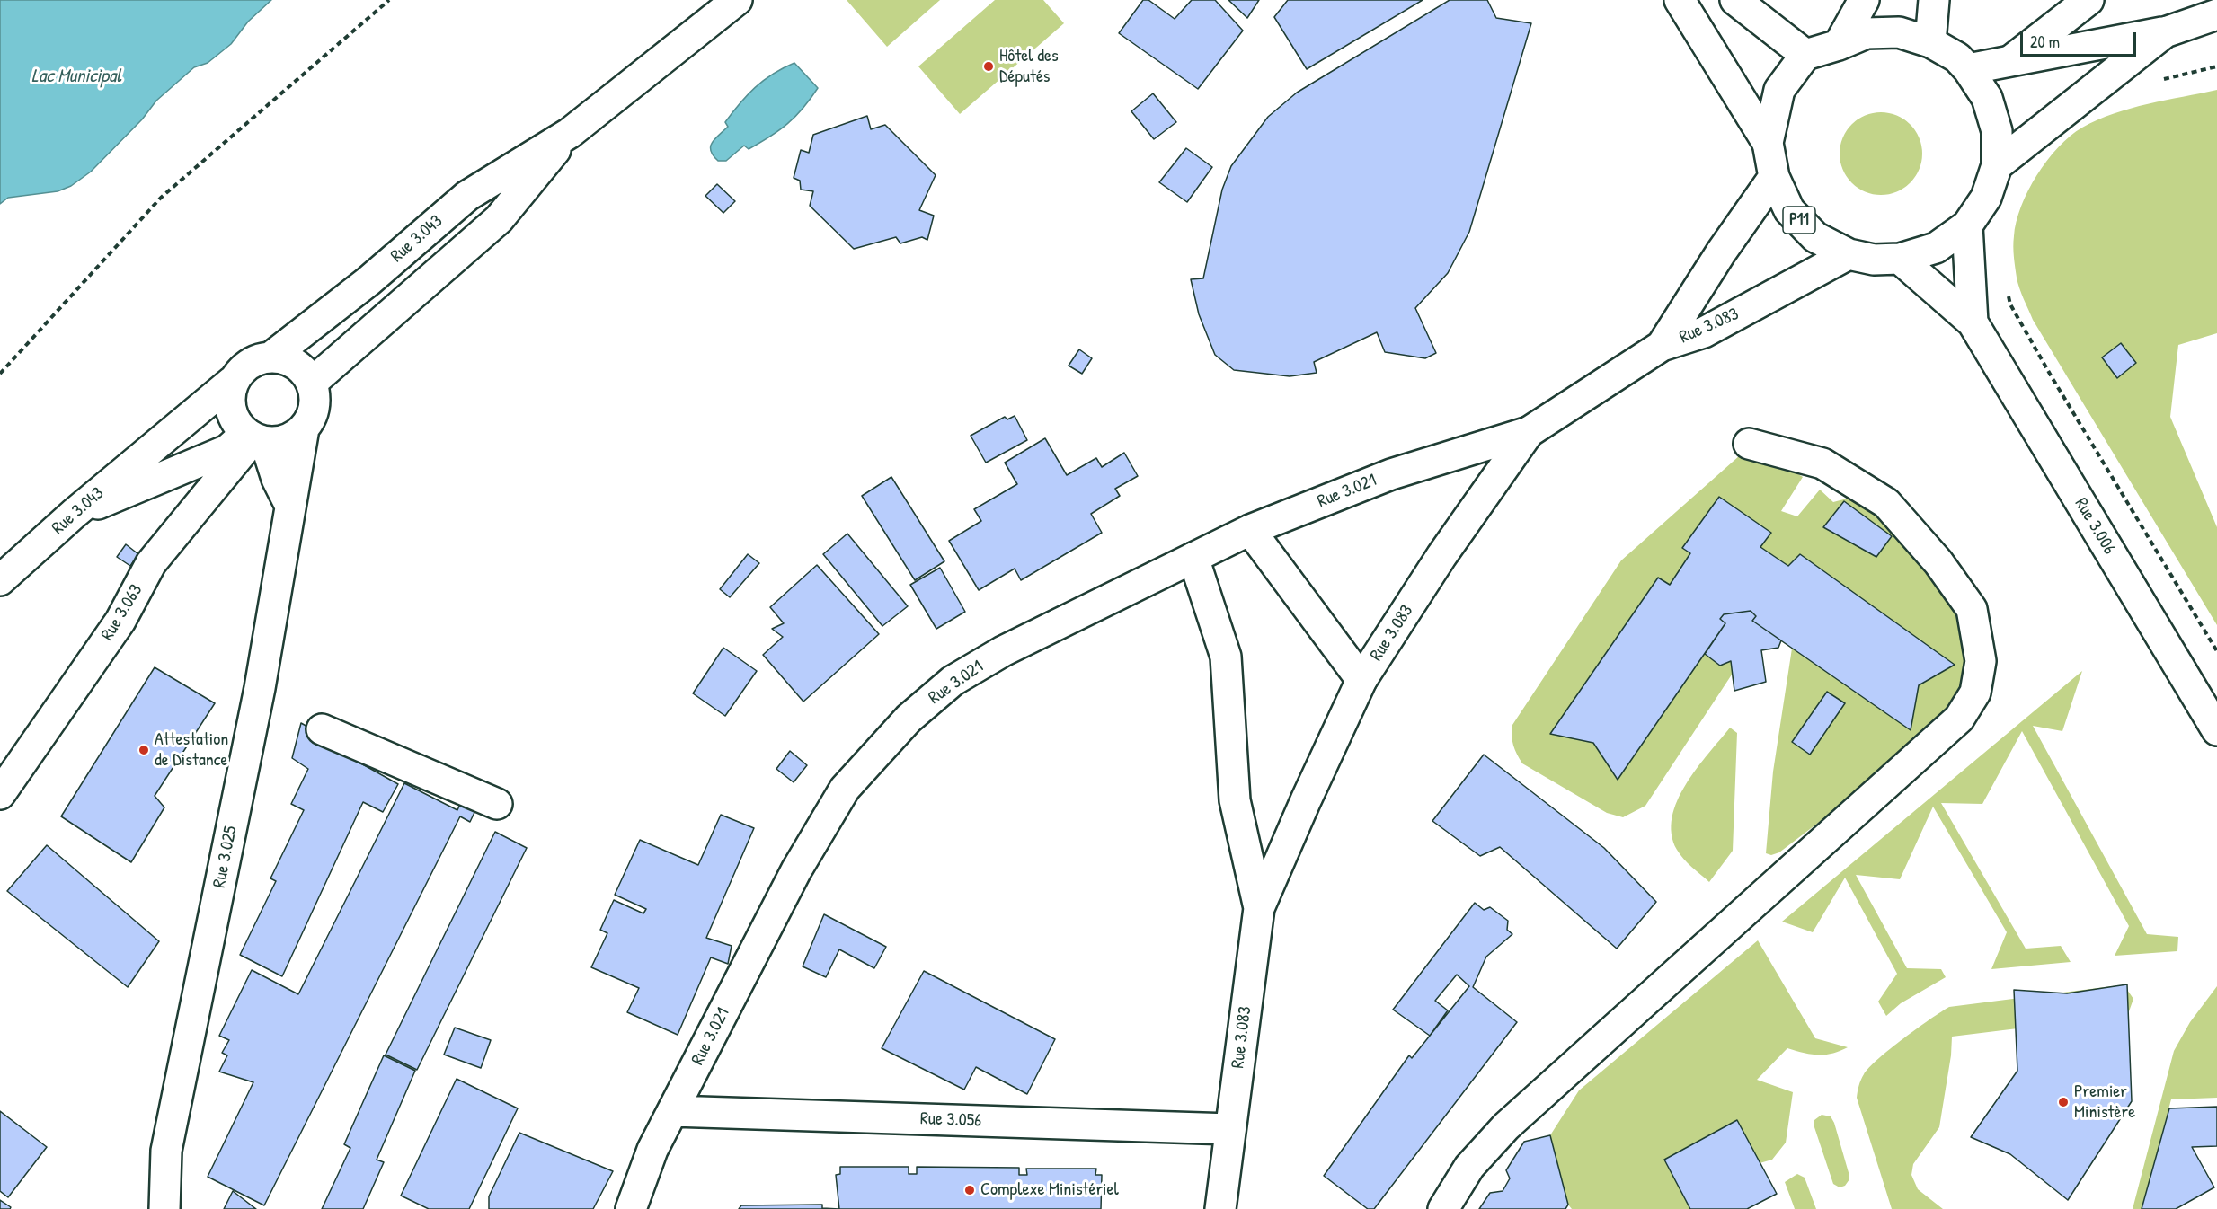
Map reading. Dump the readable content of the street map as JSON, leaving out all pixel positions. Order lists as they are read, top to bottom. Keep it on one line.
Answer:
{"streets":{"street":["P11","Rue 3.043","Rue 3.083","Rue 3.021","Rue 3.006","Rue 3.063","Rue 3.025","Rue 3.056"]},"crossings":[["P11","Rue 3.083"],["Rue 3.043","Rue 3.063"],["Rue 3.043","Rue 3.025"],["Rue 3.083","Rue 3.021"],["Rue 3.083","Rue 3.056"],["Rue 3.021","Rue 3.056"],["Rue 3.063","Rue 3.025"]],"water":["Lac Municipal"],"places":["Hôtel des Députés","Attestation de Distance","Premier Ministère","Complexe Ministériel"],"scale_bar":"20 m"}
